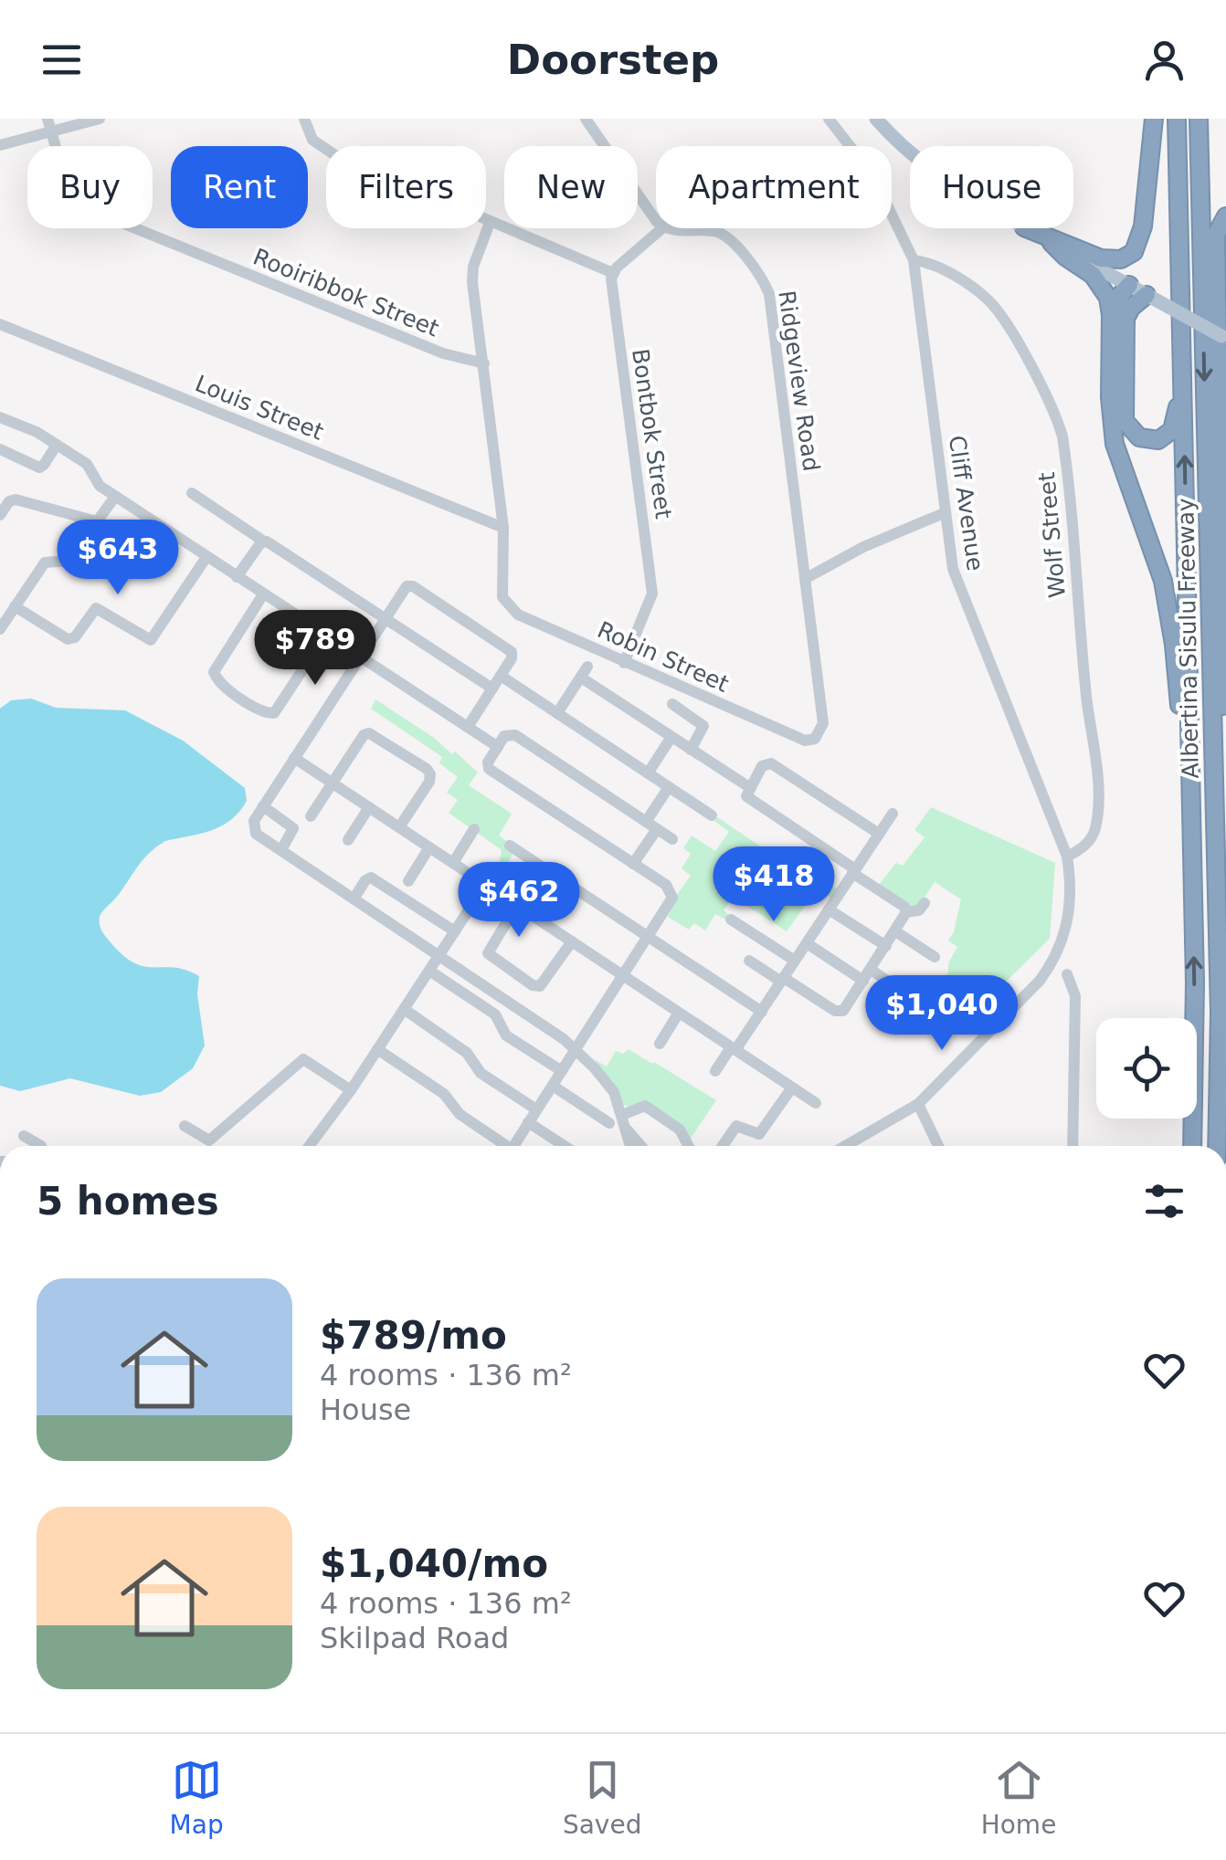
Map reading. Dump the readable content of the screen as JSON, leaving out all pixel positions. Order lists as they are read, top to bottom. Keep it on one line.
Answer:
{"streets":{"highway":["Albertina Sisulu Freeway"],"street":["Rooiribbok Street","Ridgeview Road","Louis Street","Bontbok Street","Cliff Avenue","Wolf Street","Robin Street"]},"crossings":[["Ridgeview Road","Robin Street"],["Louis Street","Robin Street"],["Bontbok Street","Robin Street"],["Cliff Avenue","Wolf Street"]],"page":{"header":"Doorstep","chip":["Buy","Rent","Filters","New","Apartment","House"],"price":["$643","$789","$418","$462","$1,040"],"heading":"5 homes","list":[{"name":"$789/mo","note":"4 rooms · 136 m² · House"},{"name":"$1,040/mo","note":"4 rooms · 136 m² · Skilpad Road"}],"tabs":["Map","Saved","Home"]}}
